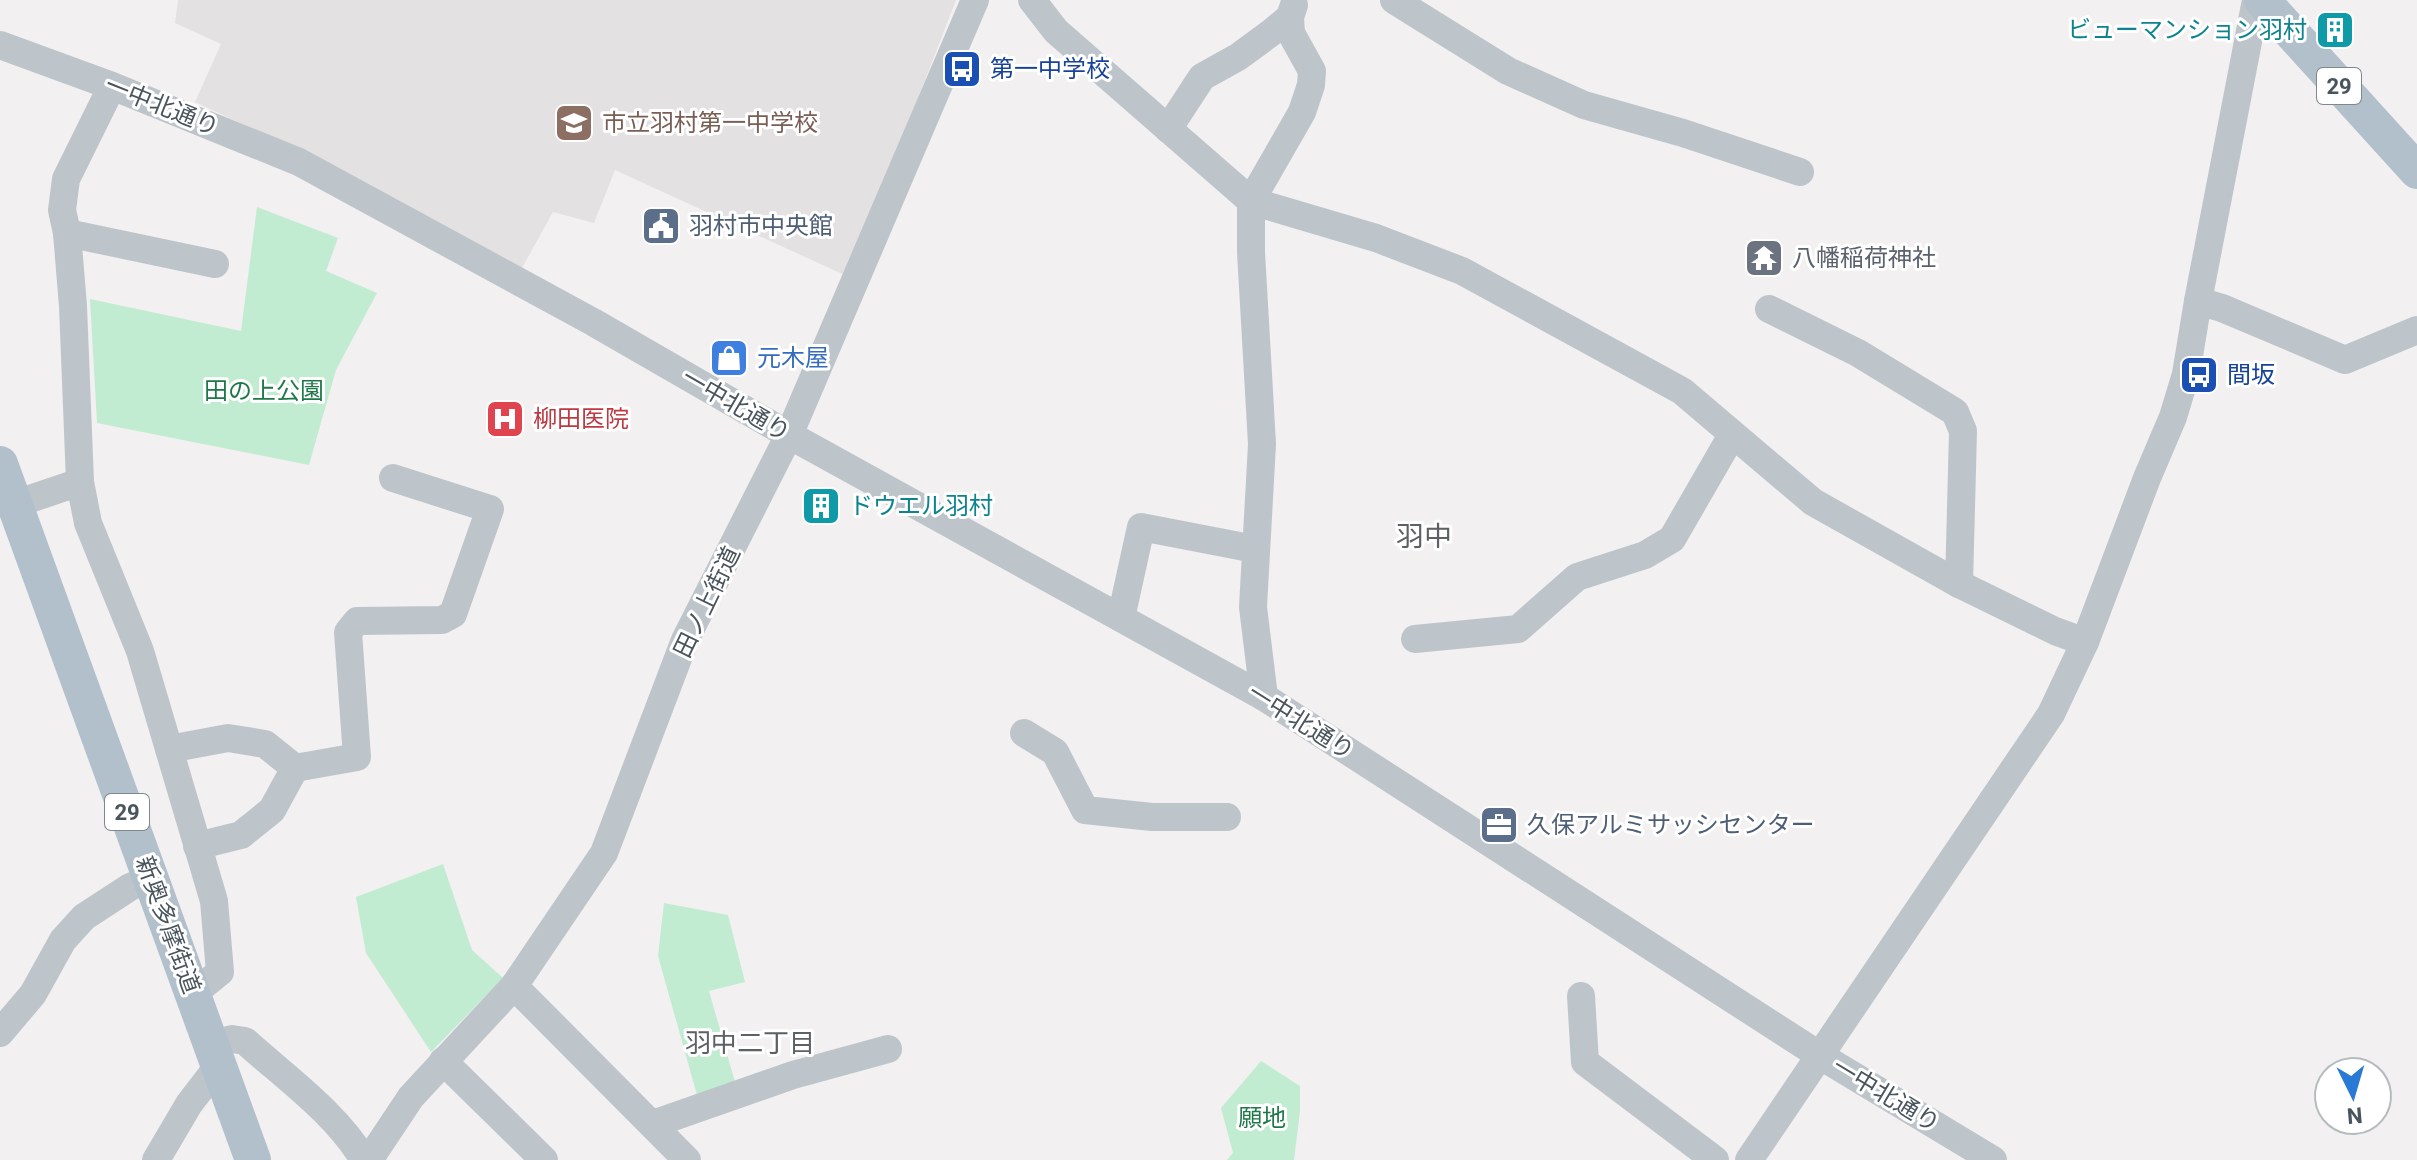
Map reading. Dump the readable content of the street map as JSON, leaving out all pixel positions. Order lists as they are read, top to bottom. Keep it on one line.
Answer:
{"streets":{"main road":["29","新奥多摩街道"],"street":["一中北通り","田ノ上街道"]},"crossings":[["一中北通り","田ノ上街道"]],"districts":["羽中","羽中二丁目"],"parks":["田の上公園","願地"],"places":{"building":["ビューマンション羽村","ドウエル羽村"],"bus stop":["第一中学校","間坂"],"school or university":["市立羽村第一中学校"],"public building":["羽村市中央館"],"temple":["八幡稲荷神社"],"shop":["元木屋"],"hospital":["柳田医院"],"office":["久保アルミサッシセンター"]},"north":"bottom"}
